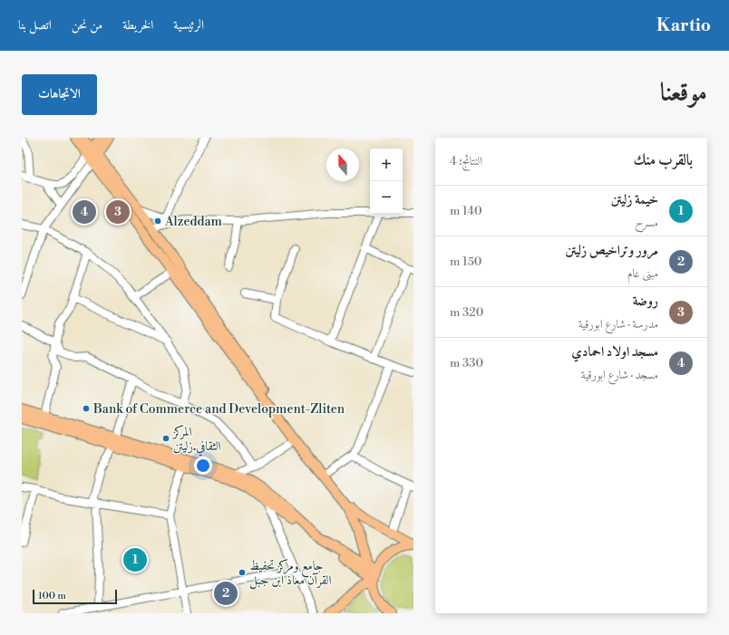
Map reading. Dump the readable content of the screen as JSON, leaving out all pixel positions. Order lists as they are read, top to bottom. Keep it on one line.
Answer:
{"places":["Alzeddam","Bank of Commerce and Development-Zliten","المركز الثقافي.زليتن","جامع ومركز تحفيظ القرآن معاذ ابن جبل"],"scale_bar":"100 m","north":"top","page":{"header":"Kartio","nav":["الرئيسية","الخريطة","من نحن","اتصل بنا"],"title":"موقعنا","buttons":"الاتجاهات","heading":["بالقرب منك","النتائج: 4"],"map_buttons":["+","−"],"list":[{"mark":"1","name":"خيمة زليتن","note":"مسرح","value":"140 m"},{"mark":"2","name":"مرور وتراخيص زليتن","note":"مبنى عام","value":"150 m"},{"mark":"3","name":"روضة","note":"مدرسة · شارع ابورقية","value":"320 m"},{"mark":"4","name":"مسجد اولاد احمادي","note":"مسجد · شارع ابورقية","value":"330 m"}],"pins":["3","4","1","2"],"scale":"100 m"}}
